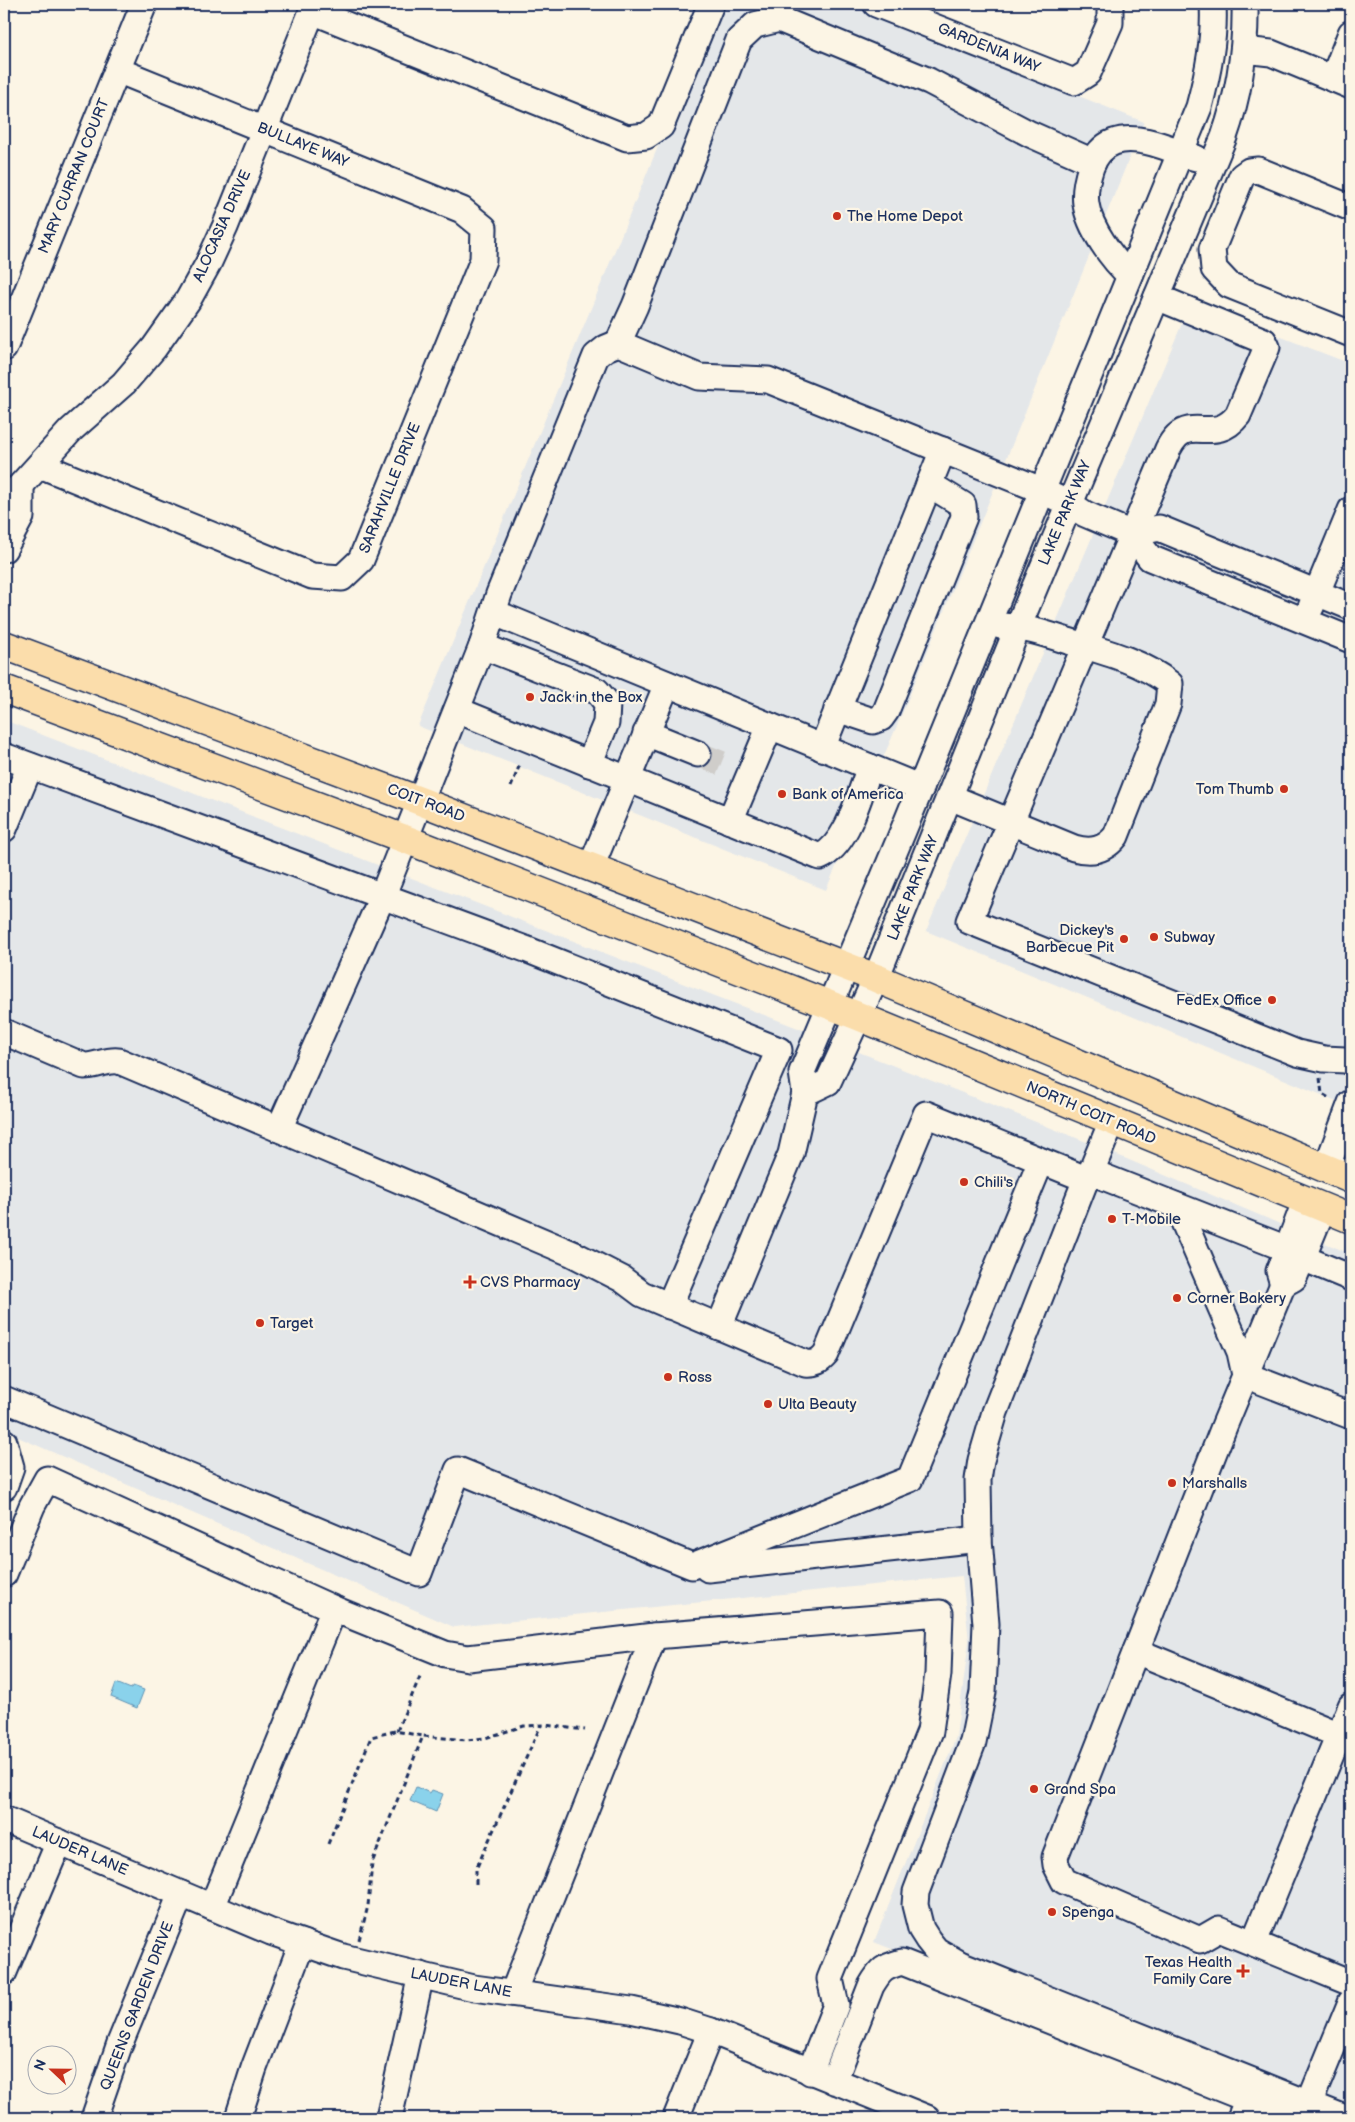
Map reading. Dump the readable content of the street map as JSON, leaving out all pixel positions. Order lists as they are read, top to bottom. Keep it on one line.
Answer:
{"streets":{"main road":["COIT ROAD","NORTH COIT ROAD"],"street":["GARDENIA WAY","BULLAYE WAY","MARY CURRAN COURT","ALOCASIA DRIVE","SARAHVILLE DRIVE","LAKE PARK WAY","LAUDER LANE","QUEENS GARDEN DRIVE"]},"crossings":[["BULLAYE WAY","MARY CURRAN COURT"],["BULLAYE WAY","ALOCASIA DRIVE"],["BULLAYE WAY","SARAHVILLE DRIVE"],["ALOCASIA DRIVE","SARAHVILLE DRIVE"],["LAKE PARK WAY","COIT ROAD"],["LAKE PARK WAY","NORTH COIT ROAD"],["LAUDER LANE","QUEENS GARDEN DRIVE"]],"places":{"other":["The Home Depot","Jack in the Box","Tom Thumb","Bank of America","Subway","Dickey's Barbecue Pit","FedEx Office","Chili's","T-Mobile","Corner Bakery","Target","Ross","Ulta Beauty","Marshalls","Grand Spa","Spenga"],"health":["CVS Pharmacy","Texas Health Family Care"]},"north":"left"}
